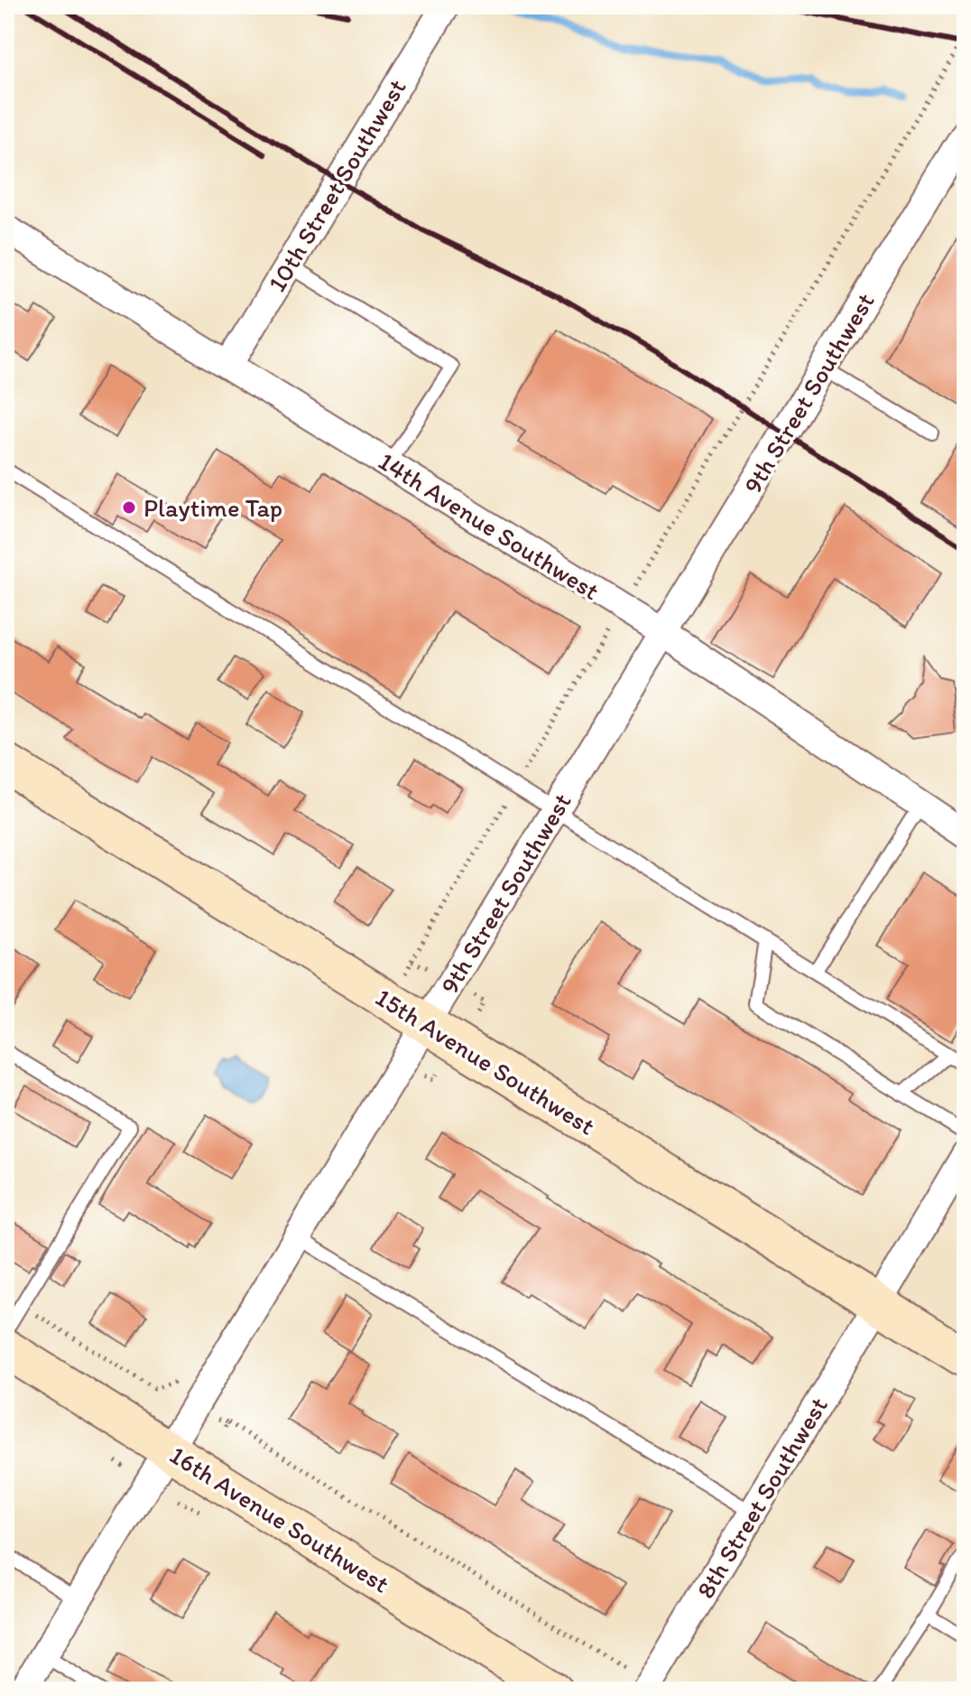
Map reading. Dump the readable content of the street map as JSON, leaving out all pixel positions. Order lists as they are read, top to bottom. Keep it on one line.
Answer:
{"streets":{"main road":["15th Avenue Southwest","16th Avenue Southwest"],"street":["10th Street Southwest","9th Street Southwest","14th Avenue Southwest","8th Street Southwest"]},"crossings":[["10th Street Southwest","14th Avenue Southwest"],["9th Street Southwest","14th Avenue Southwest"],["9th Street Southwest","15th Avenue Southwest"],["9th Street Southwest","16th Avenue Southwest"],["15th Avenue Southwest","8th Street Southwest"]],"places":["Playtime Tap"]}
